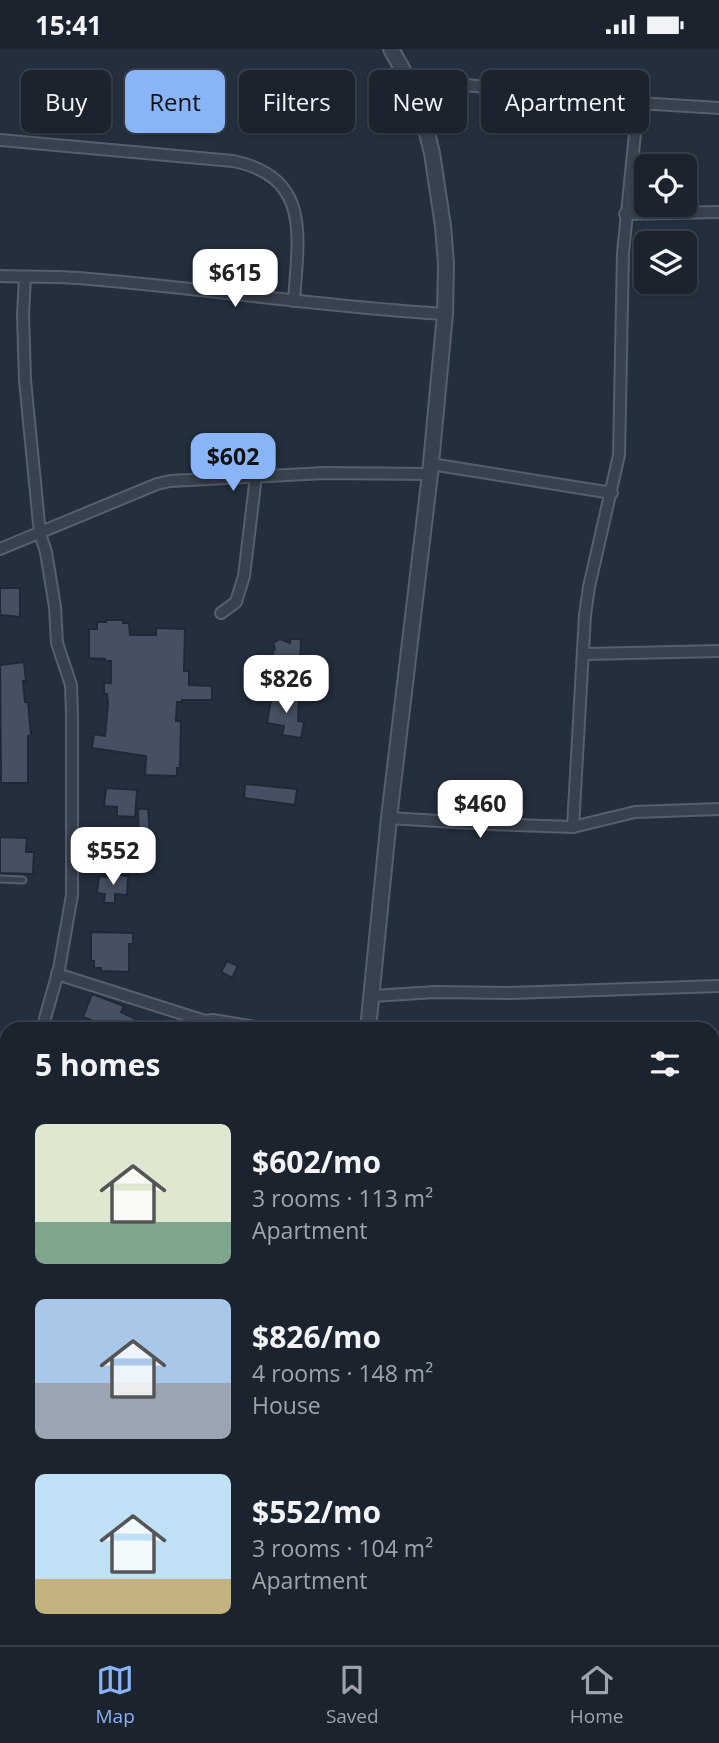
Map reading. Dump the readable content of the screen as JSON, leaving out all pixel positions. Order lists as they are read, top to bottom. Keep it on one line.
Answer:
{"page":{"status":"15:41","chip":["Buy","Rent","Filters","New","Apartment"],"price":["$615","$602","$826","$460","$552"],"heading":"5 homes","list":[{"name":"$602/mo","note":"3 rooms · 113 m² · Apartment"},{"name":"$826/mo","note":"4 rooms · 148 m² · House"},{"name":"$552/mo","note":"3 rooms · 104 m² · Apartment"}],"tabs":["Map","Saved","Home"]}}
